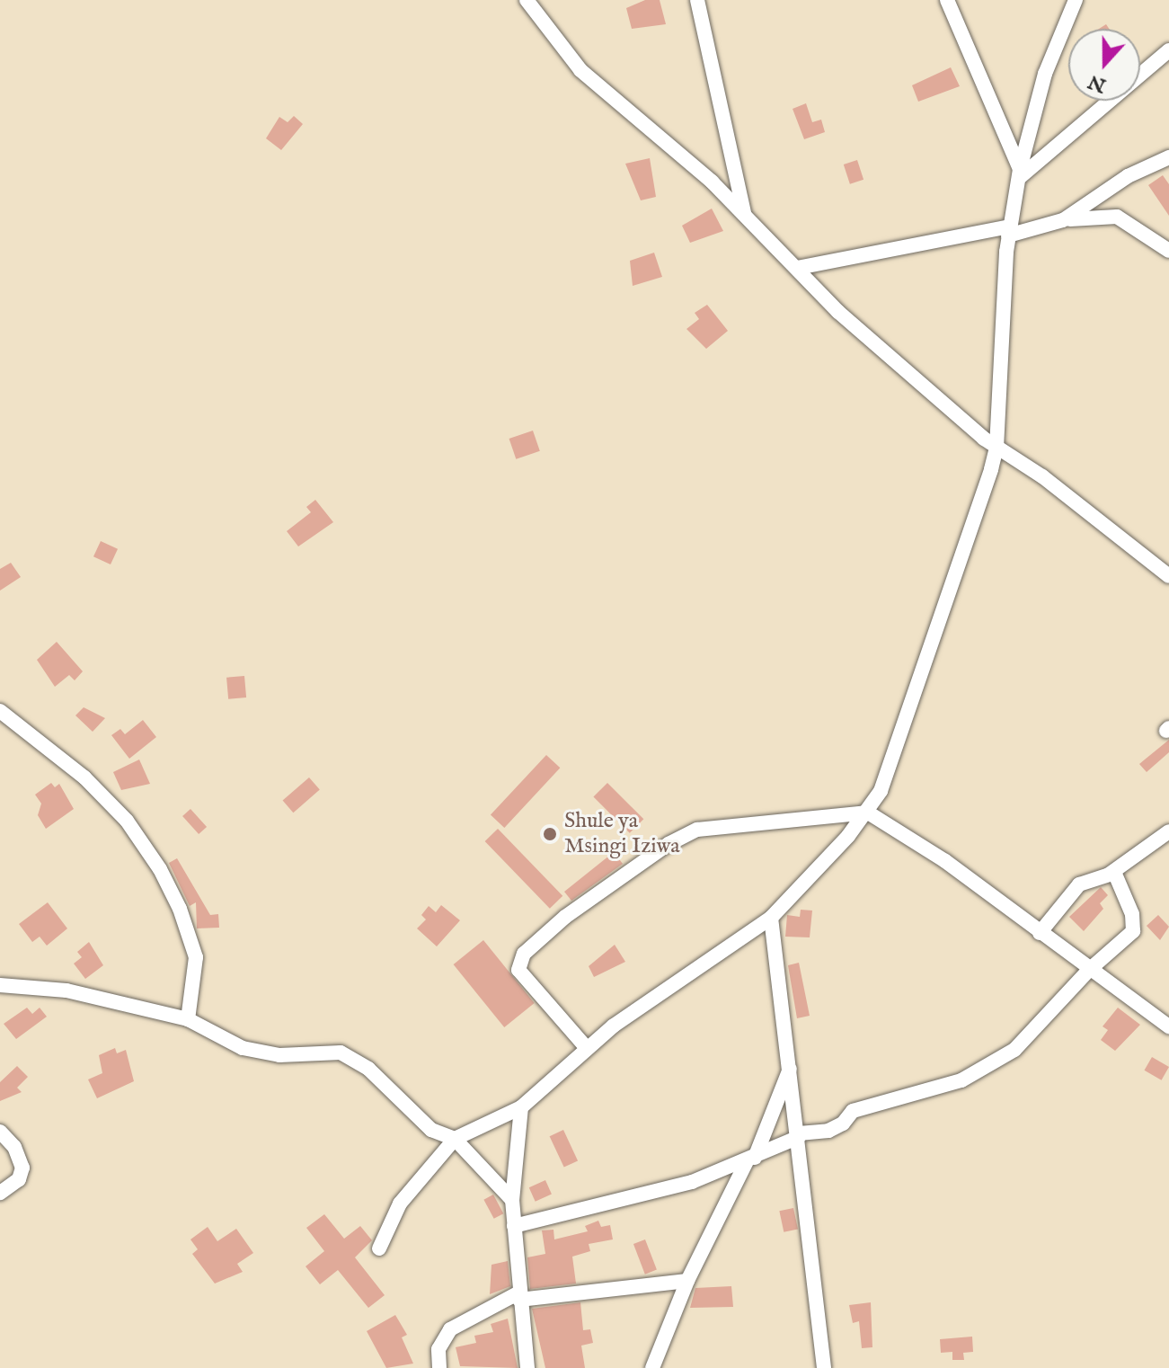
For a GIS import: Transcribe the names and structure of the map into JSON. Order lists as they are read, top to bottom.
{
  "places": ["Shule ya Msingi Iziwa"],
  "north": "bottom"
}
